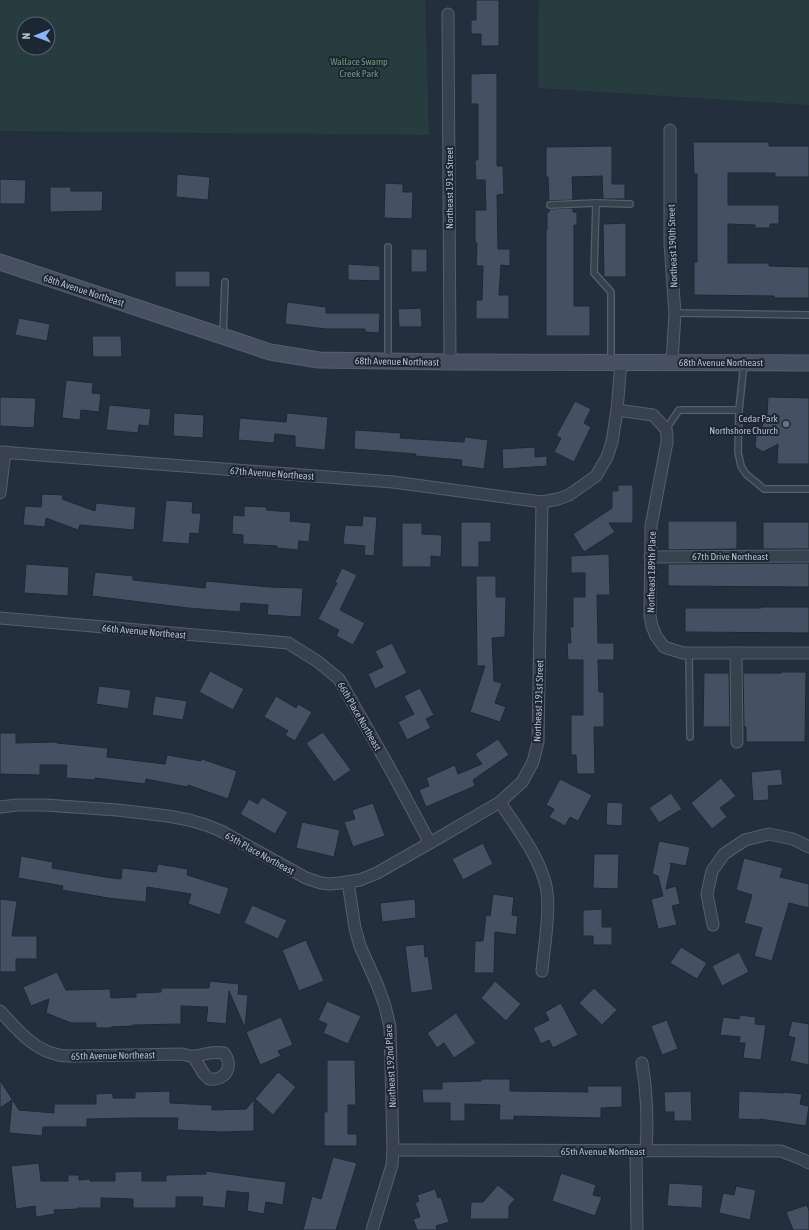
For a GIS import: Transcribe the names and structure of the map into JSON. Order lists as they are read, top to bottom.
{
  "streets": {
    "street": [
      "Northeast 191st Street",
      "Northeast 190th Street",
      "68th Avenue Northeast",
      "67th Avenue Northeast",
      "67th Drive Northeast",
      "Northeast 189th Place",
      "66th Avenue Northeast",
      "66th Place Northeast",
      "65th Place Northeast",
      "65th Avenue Northeast",
      "Northeast 192nd Place"
    ]
  },
  "crossings": [
    ["Northeast 191st Street", "68th Avenue Northeast"],
    ["Northeast 191st Street", "67th Avenue Northeast"],
    ["Northeast 191st Street", "65th Place Northeast"],
    ["Northeast 190th Street", "68th Avenue Northeast"],
    ["67th Drive Northeast", "Northeast 189th Place"],
    ["66th Avenue Northeast", "66th Place Northeast"],
    ["66th Place Northeast", "65th Place Northeast"],
    ["65th Place Northeast", "Northeast 192nd Place"],
    ["65th Avenue Northeast", "Northeast 192nd Place"]
  ],
  "parks": ["Wallace Swamp Creek Park"],
  "places": ["Cedar Park Northshore Church"],
  "north": "left"
}
